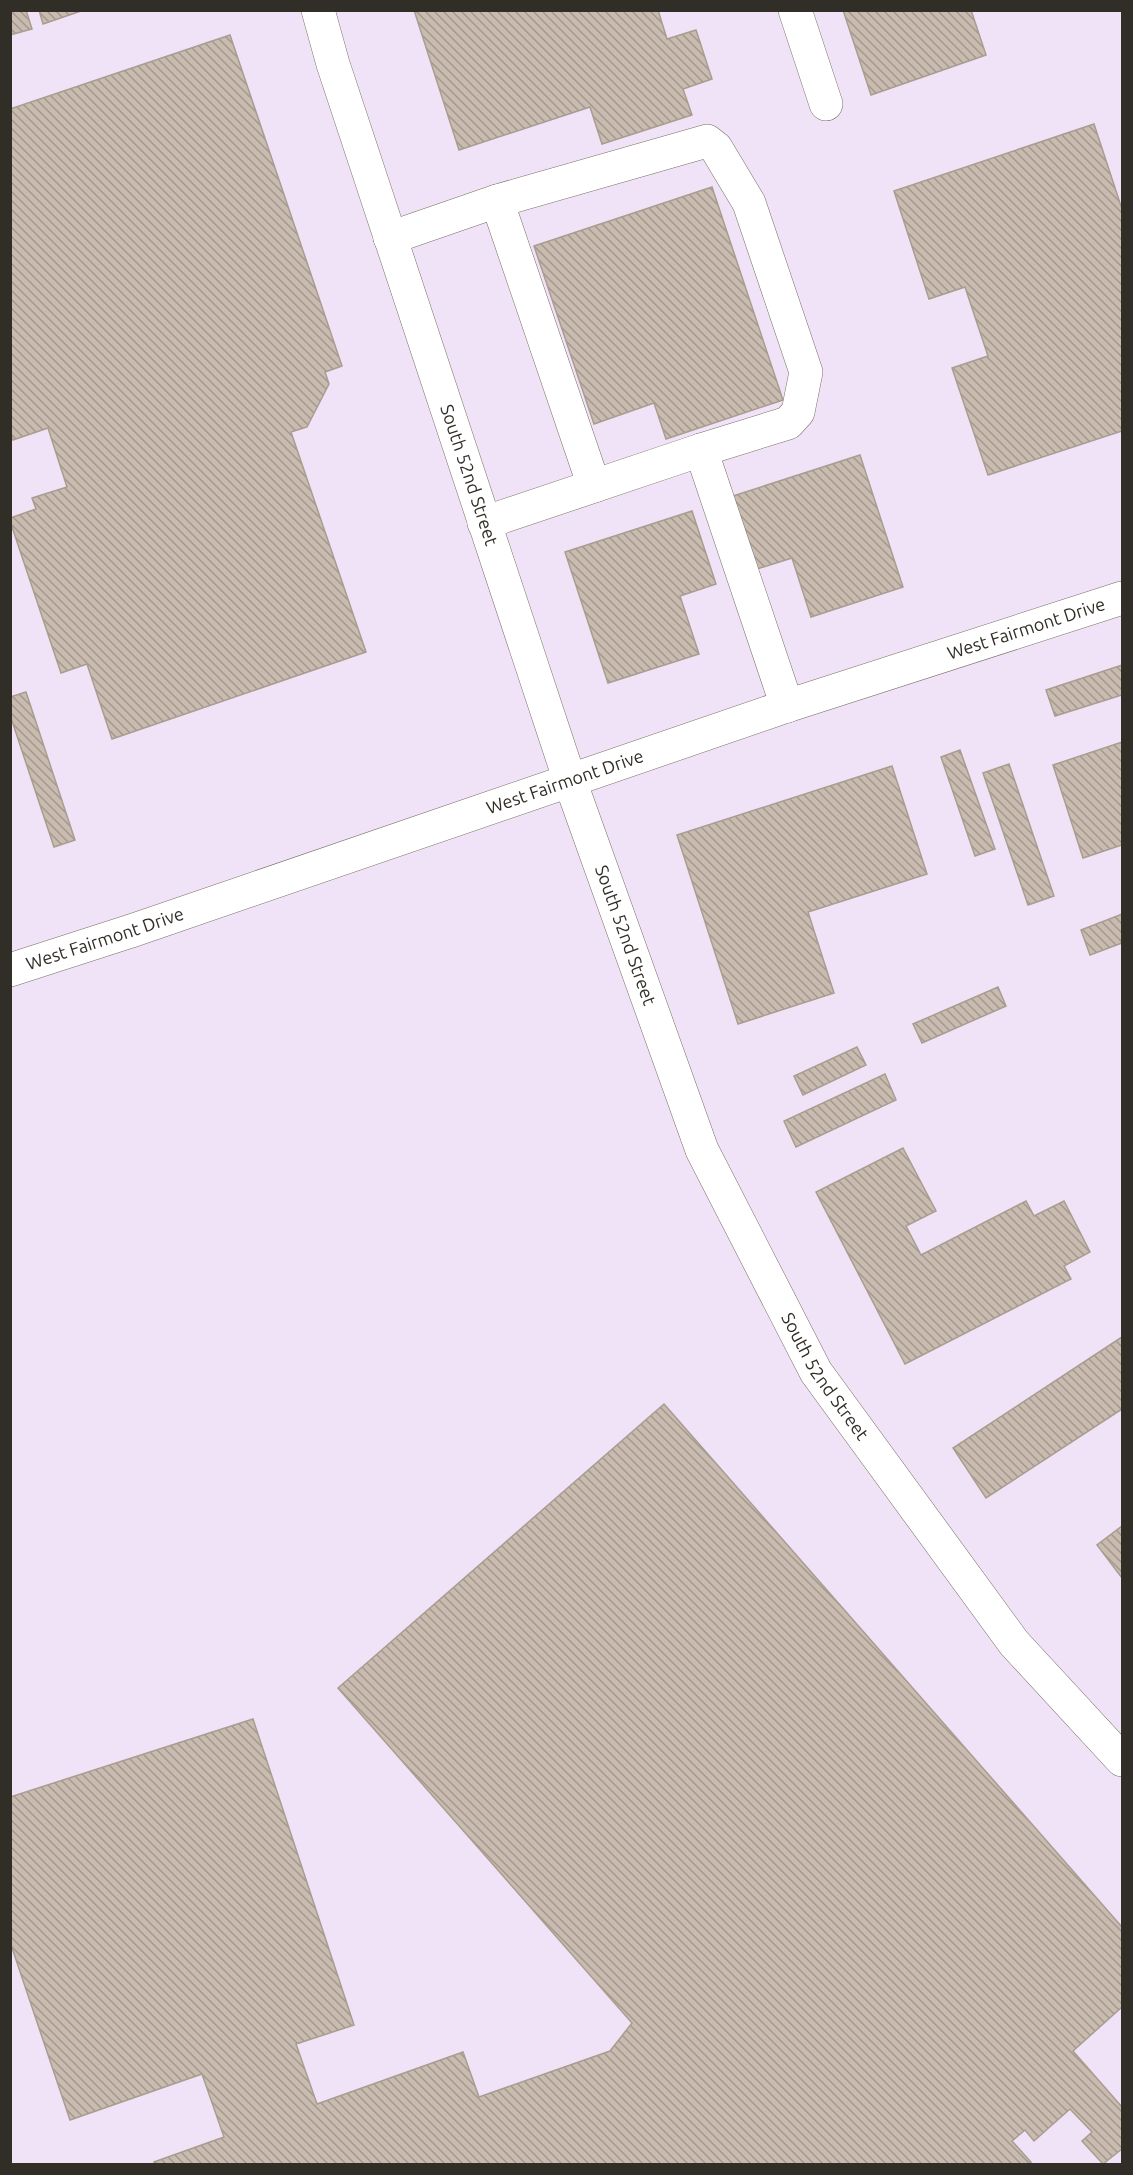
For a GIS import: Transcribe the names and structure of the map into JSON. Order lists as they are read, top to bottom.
{
  "streets": {
    "street": ["South 52nd Street", "West Fairmont Drive"]
  },
  "crossings": [
    ["South 52nd Street", "West Fairmont Drive"]
  ]
}
